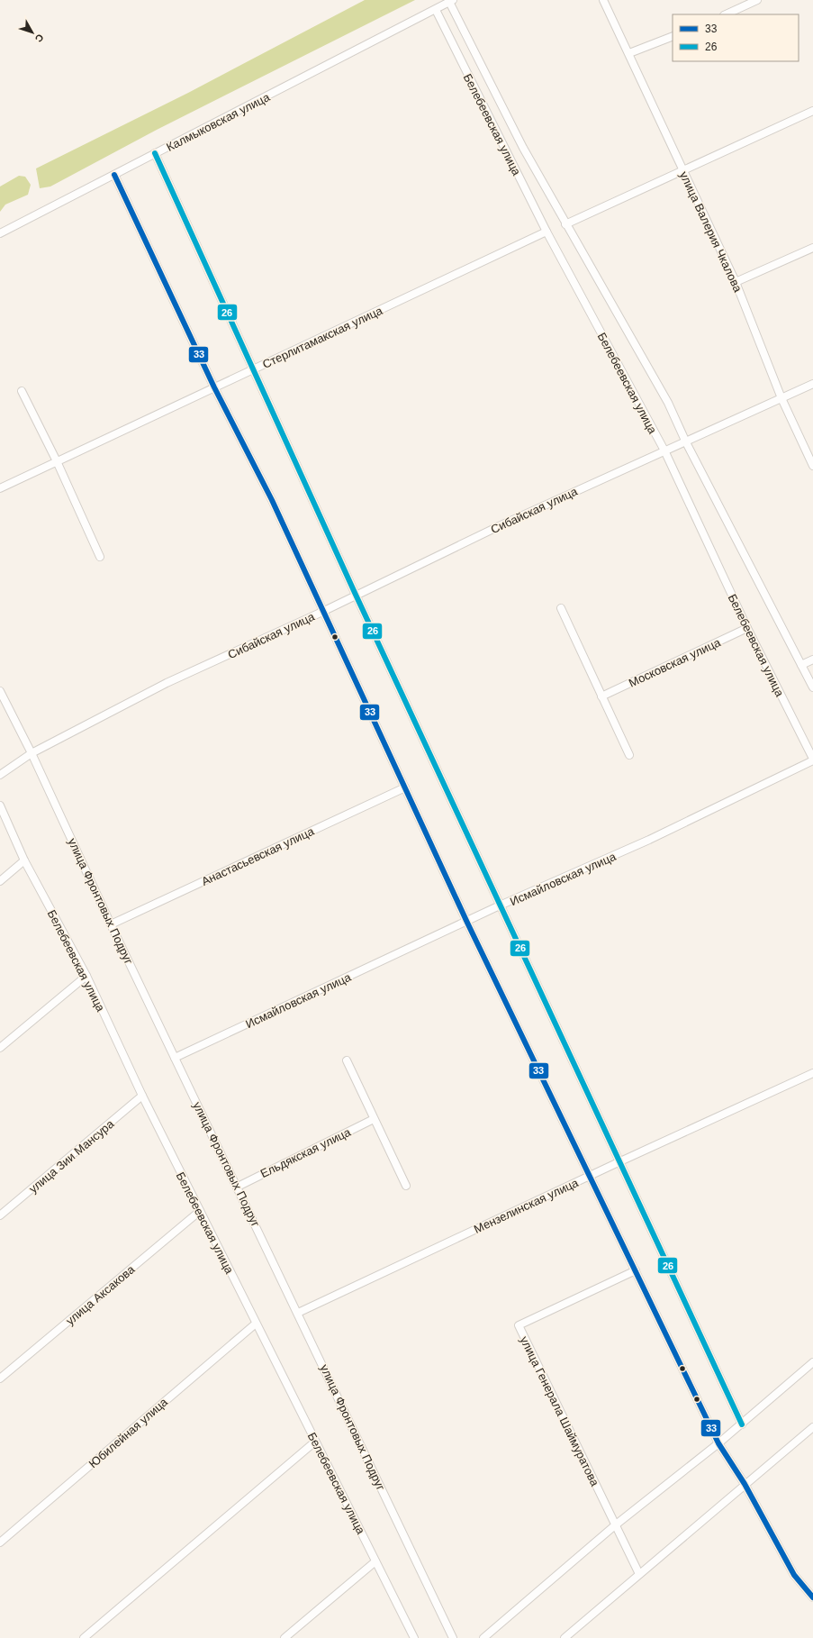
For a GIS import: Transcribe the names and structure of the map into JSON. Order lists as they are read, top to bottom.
{
  "streets": {
    "street": [
      "Калмыковская улица",
      "Белебеевская улица",
      "улица Валерия Чкалова",
      "Стерлитамакская улица",
      "Сибайская улица",
      "Московская улица",
      "Анастасьевская улица",
      "Исмайловская улица",
      "улица Фронтовых Подруг",
      "Ельдякская улица",
      "улица Зии Мансура",
      "Мензелинская улица",
      "улица Аксакова",
      "улица Генерала Шаймуратова",
      "Юбилейная улица"
    ]
  },
  "crossings": [
    ["Калмыковская улица", "Белебеевская улица"],
    ["Белебеевская улица", "Стерлитамакская улица"],
    ["Белебеевская улица", "Сибайская улица"],
    ["Белебеевская улица", "Московская улица"],
    ["Белебеевская улица", "Исмайловская улица"],
    ["Белебеевская улица", "улица Зии Мансура"],
    ["Белебеевская улица", "улица Аксакова"],
    ["Белебеевская улица", "Юбилейная улица"],
    ["улица Валерия Чкалова", "Сибайская улица"],
    ["Сибайская улица", "улица Фронтовых Подруг"],
    ["Анастасьевская улица", "улица Фронтовых Подруг"],
    ["Исмайловская улица", "улица Фронтовых Подруг"],
    ["улица Фронтовых Подруг", "Ельдякская улица"],
    ["улица Фронтовых Подруг", "Мензелинская улица"]
  ],
  "lines": ["transit line 26", "transit line 33"],
  "legend": ["33", "26"],
  "north": "bottom right"
}
